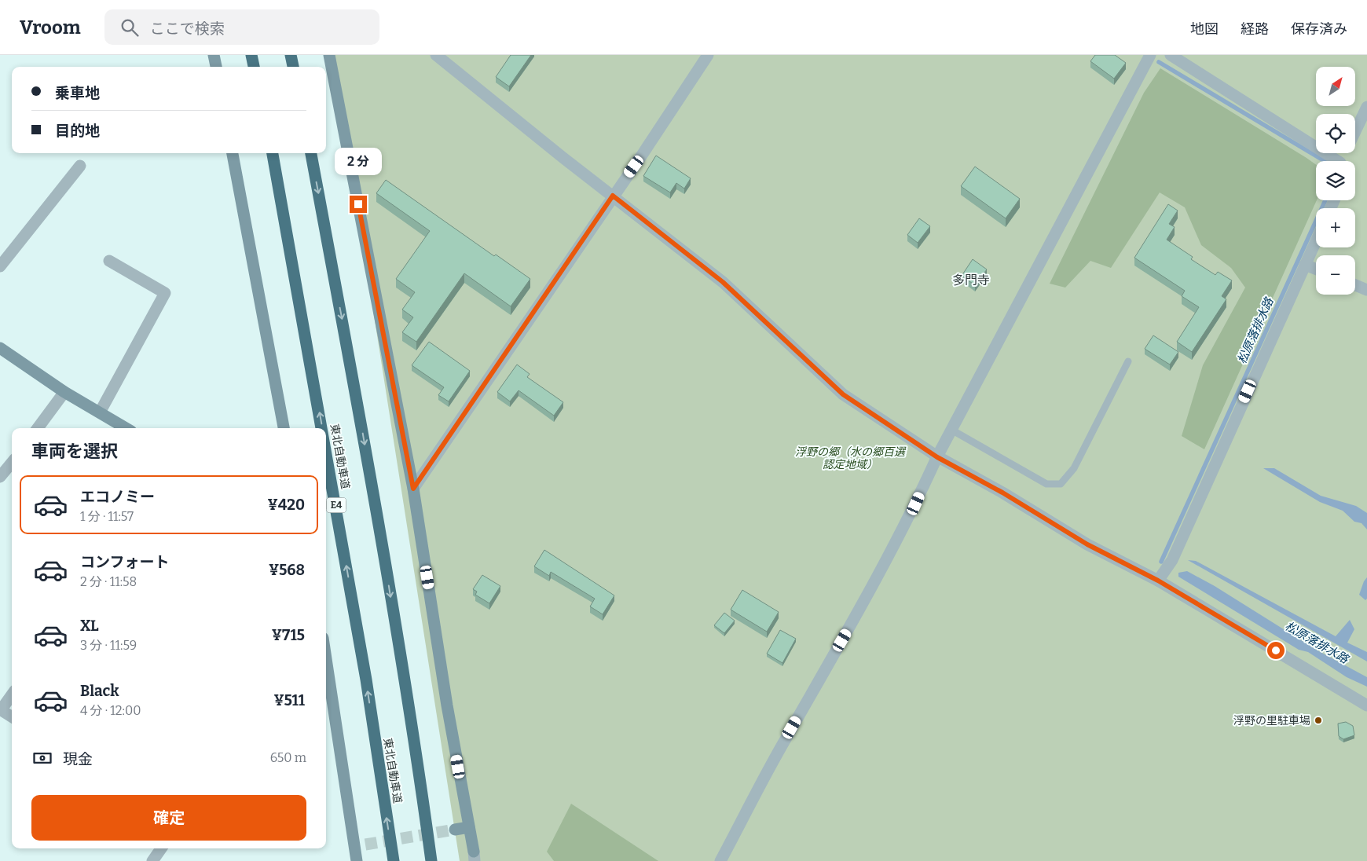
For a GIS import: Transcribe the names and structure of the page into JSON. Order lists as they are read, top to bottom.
{
  "streets": {
    "highway": ["東北自動車道", "E4"]
  },
  "districts": ["多門寺"],
  "water": ["松原落排水路"],
  "parks": ["浮野の郷（水の郷百選 認定地域）"],
  "places": ["浮野の里駐車場"],
  "north": "top right",
  "page": {
    "header": "Vroom",
    "search": "ここで検索",
    "nav": ["地図", "経路", "保存済み"],
    "map_buttons": ["+", "−"],
    "banner": ["乗車地", "目的地"],
    "bubble": "2 分",
    "heading": "車両を選択",
    "list": [
      {
        "name": "エコノミー",
        "note": "1 分 · 11:57",
        "value": "¥420"
      },
      {
        "name": "コンフォート",
        "note": "2 分 · 11:58",
        "value": "¥568"
      },
      {
        "name": "XL",
        "note": "3 分 · 11:59",
        "value": "¥715"
      },
      {
        "name": "Black",
        "note": "4 分 · 12:00",
        "value": "¥511"
      }
    ],
    "pay": ["現金", "650 m"],
    "buttons": "確定"
  }
}
